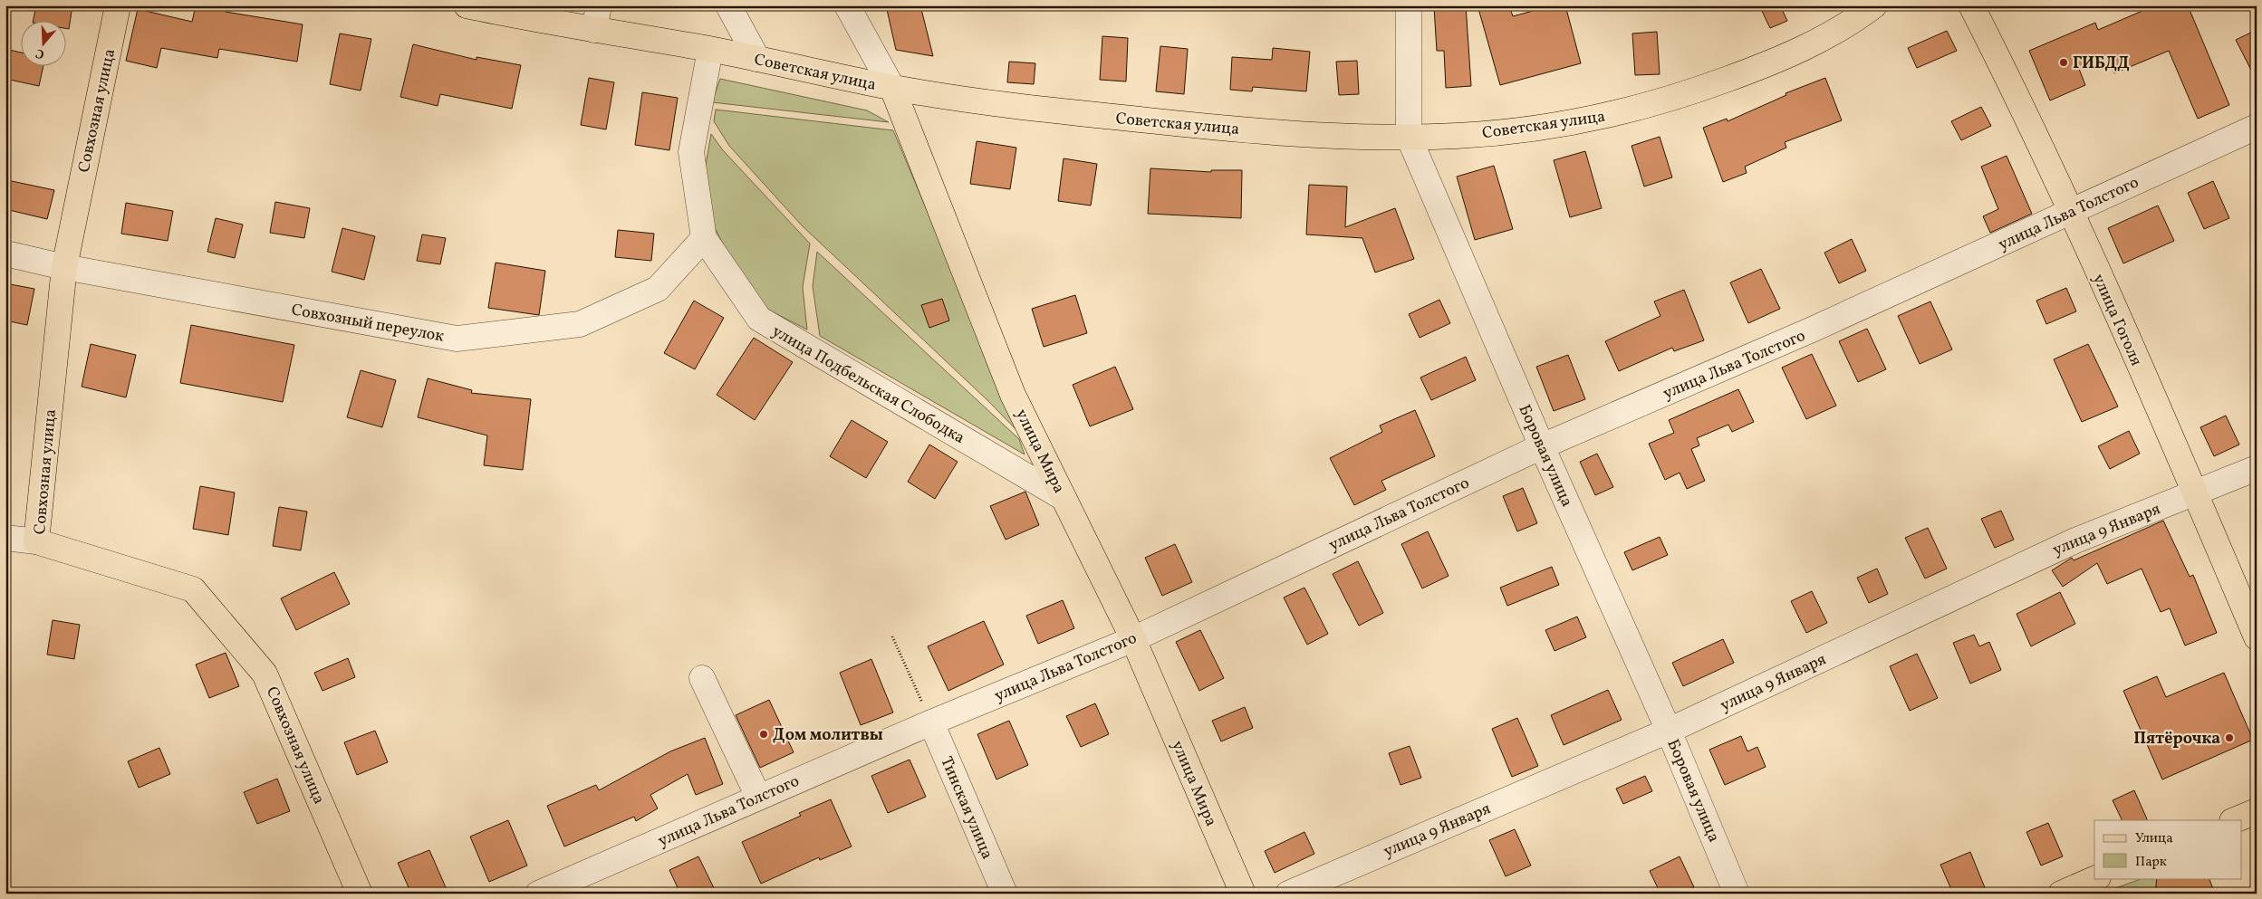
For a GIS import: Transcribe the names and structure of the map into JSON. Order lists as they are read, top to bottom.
{
  "streets": {
    "main road": [
      "Советская улица",
      "Совхозная улица",
      "улица Гоголя",
      "улица Мира"
    ],
    "street": [
      "улица Льва Толстого",
      "Совхозный переулок",
      "улица Подбельская Слободка",
      "Боровая улица",
      "улица 9 Января",
      "Тинская улица"
    ]
  },
  "crossings": [
    ["Советская улица", "улица Мира"],
    ["Советская улица", "Боровая улица"],
    ["Совхозная улица", "Совхозный переулок"],
    ["улица Льва Толстого", "улица Гоголя"],
    ["улица Льва Толстого", "улица Мира"],
    ["улица Льва Толстого", "Боровая улица"],
    ["улица Льва Толстого", "Тинская улица"],
    ["улица Гоголя", "улица 9 Января"],
    ["Совхозный переулок", "улица Подбельская Слободка"],
    ["улица Подбельская Слободка", "улица Мира"],
    ["Боровая улица", "улица 9 Января"]
  ],
  "places": ["ГИБДД", "Дом молитвы", "Пятёрочка"],
  "legend": ["Улица", "Парк"],
  "north": "bottom"
}
